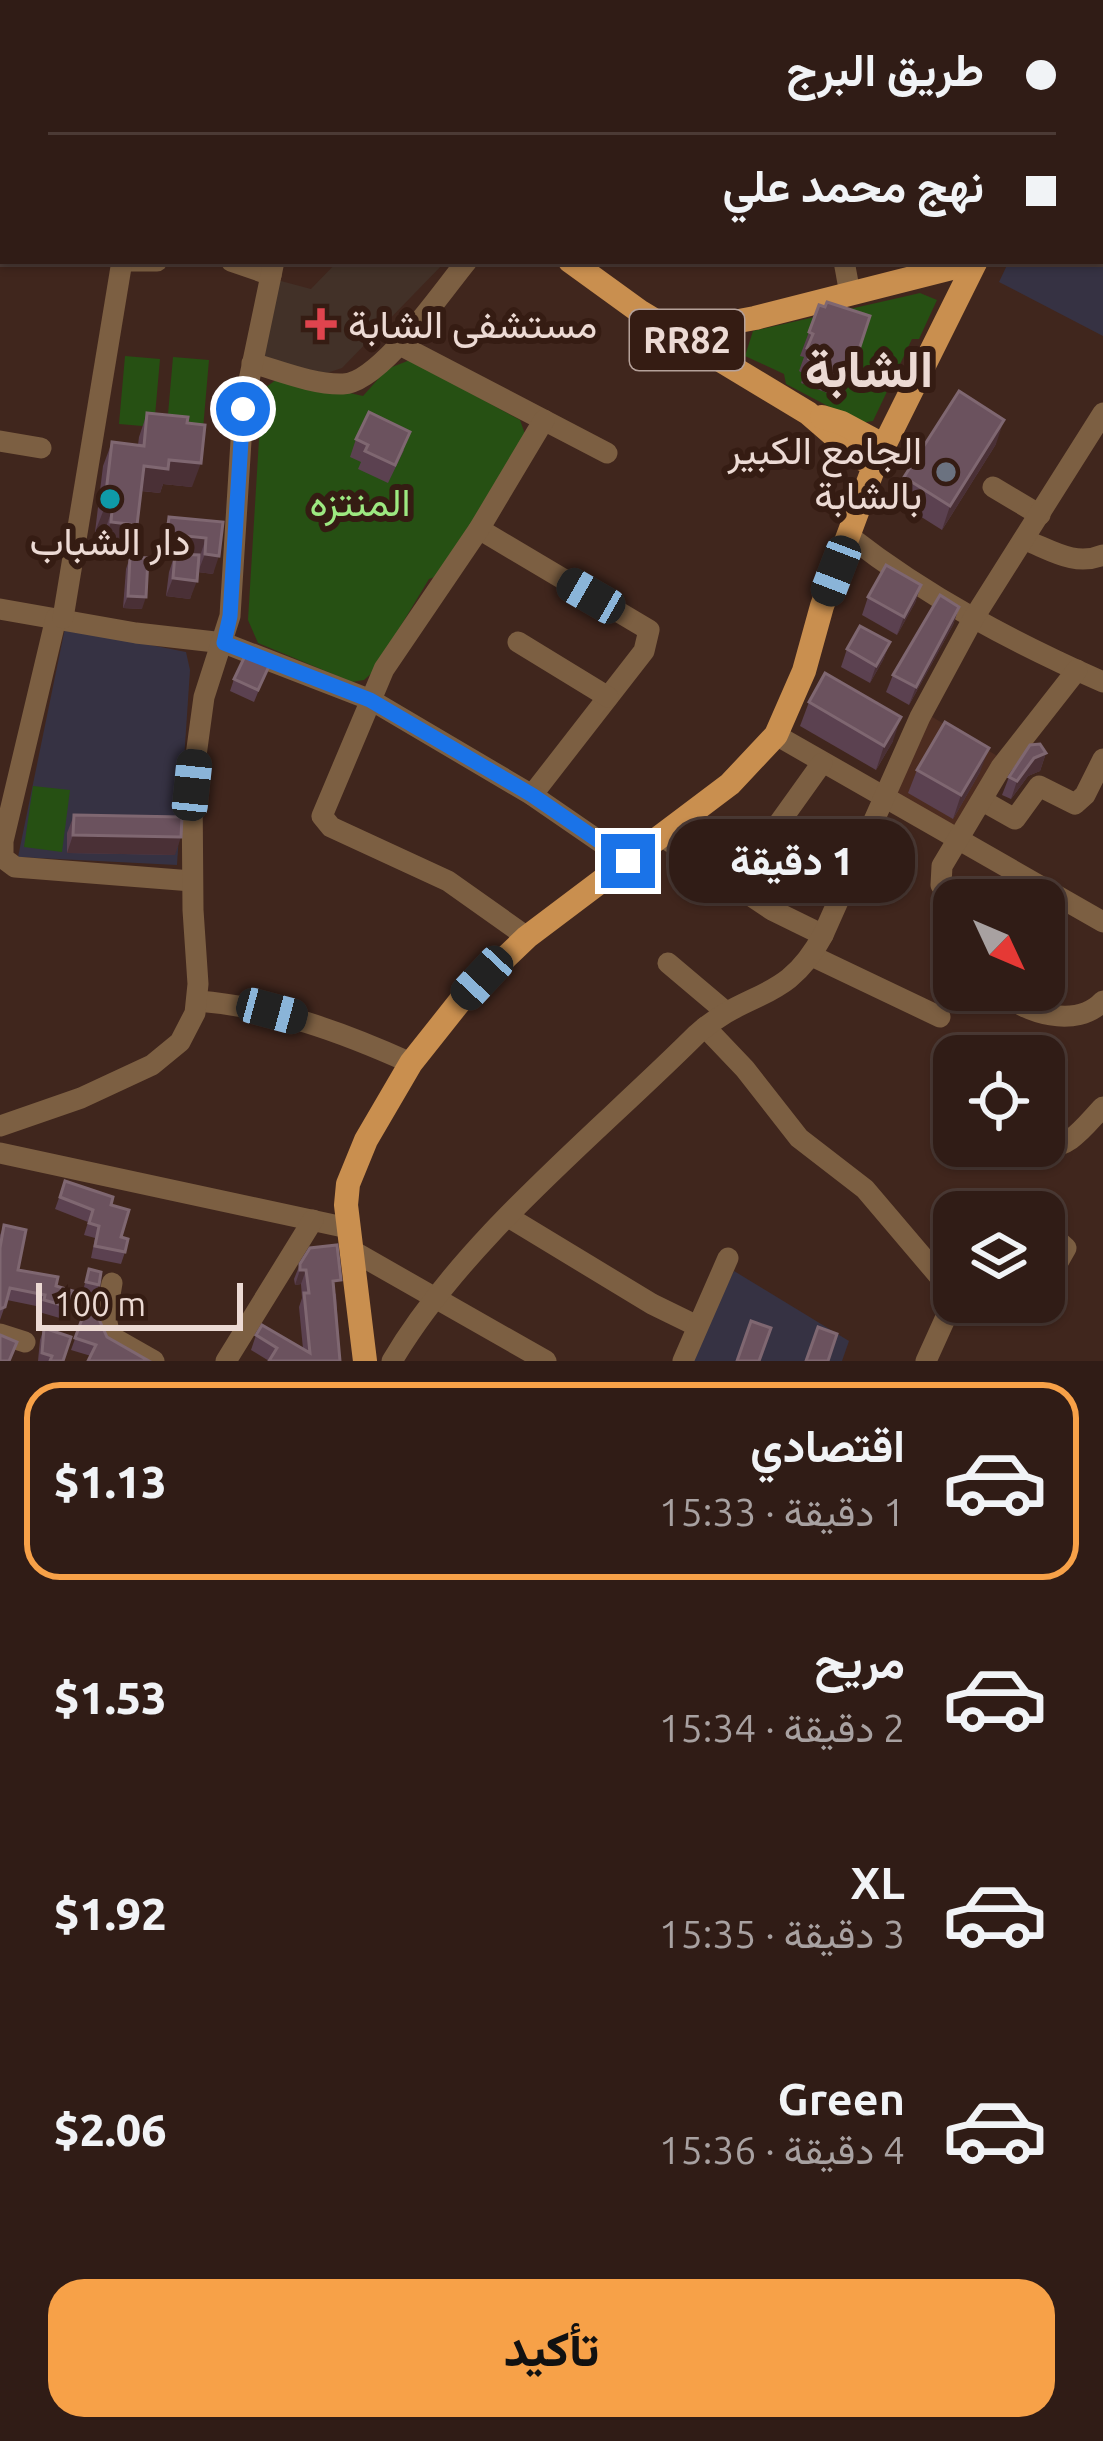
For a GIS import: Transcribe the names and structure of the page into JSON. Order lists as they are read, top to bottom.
{
  "streets": {
    "main road": ["RR82"]
  },
  "districts": ["الشابة"],
  "parks": ["المنتزه"],
  "places": {
    "health": ["مستشفى الشابة"],
    "other": ["الجامع الكبير بالشابة", "دار الشباب"]
  },
  "scale_bar": "100 m",
  "north": "bottom right",
  "page": {
    "banner": ["طريق البرج", "نهج محمد علي"],
    "bubble": "1 دقيقة",
    "scale": "100 m",
    "list": [
      {
        "name": "اقتصادي",
        "note": "1 دقيقة · 15:33",
        "value": "$1.13"
      },
      {
        "name": "مريح",
        "note": "2 دقيقة · 15:34",
        "value": "$1.53"
      },
      {
        "name": "XL",
        "note": "3 دقيقة · 15:35",
        "value": "$1.92"
      },
      {
        "name": "Green",
        "note": "4 دقيقة · 15:36",
        "value": "$2.06"
      }
    ],
    "buttons": "تأكيد"
  }
}
